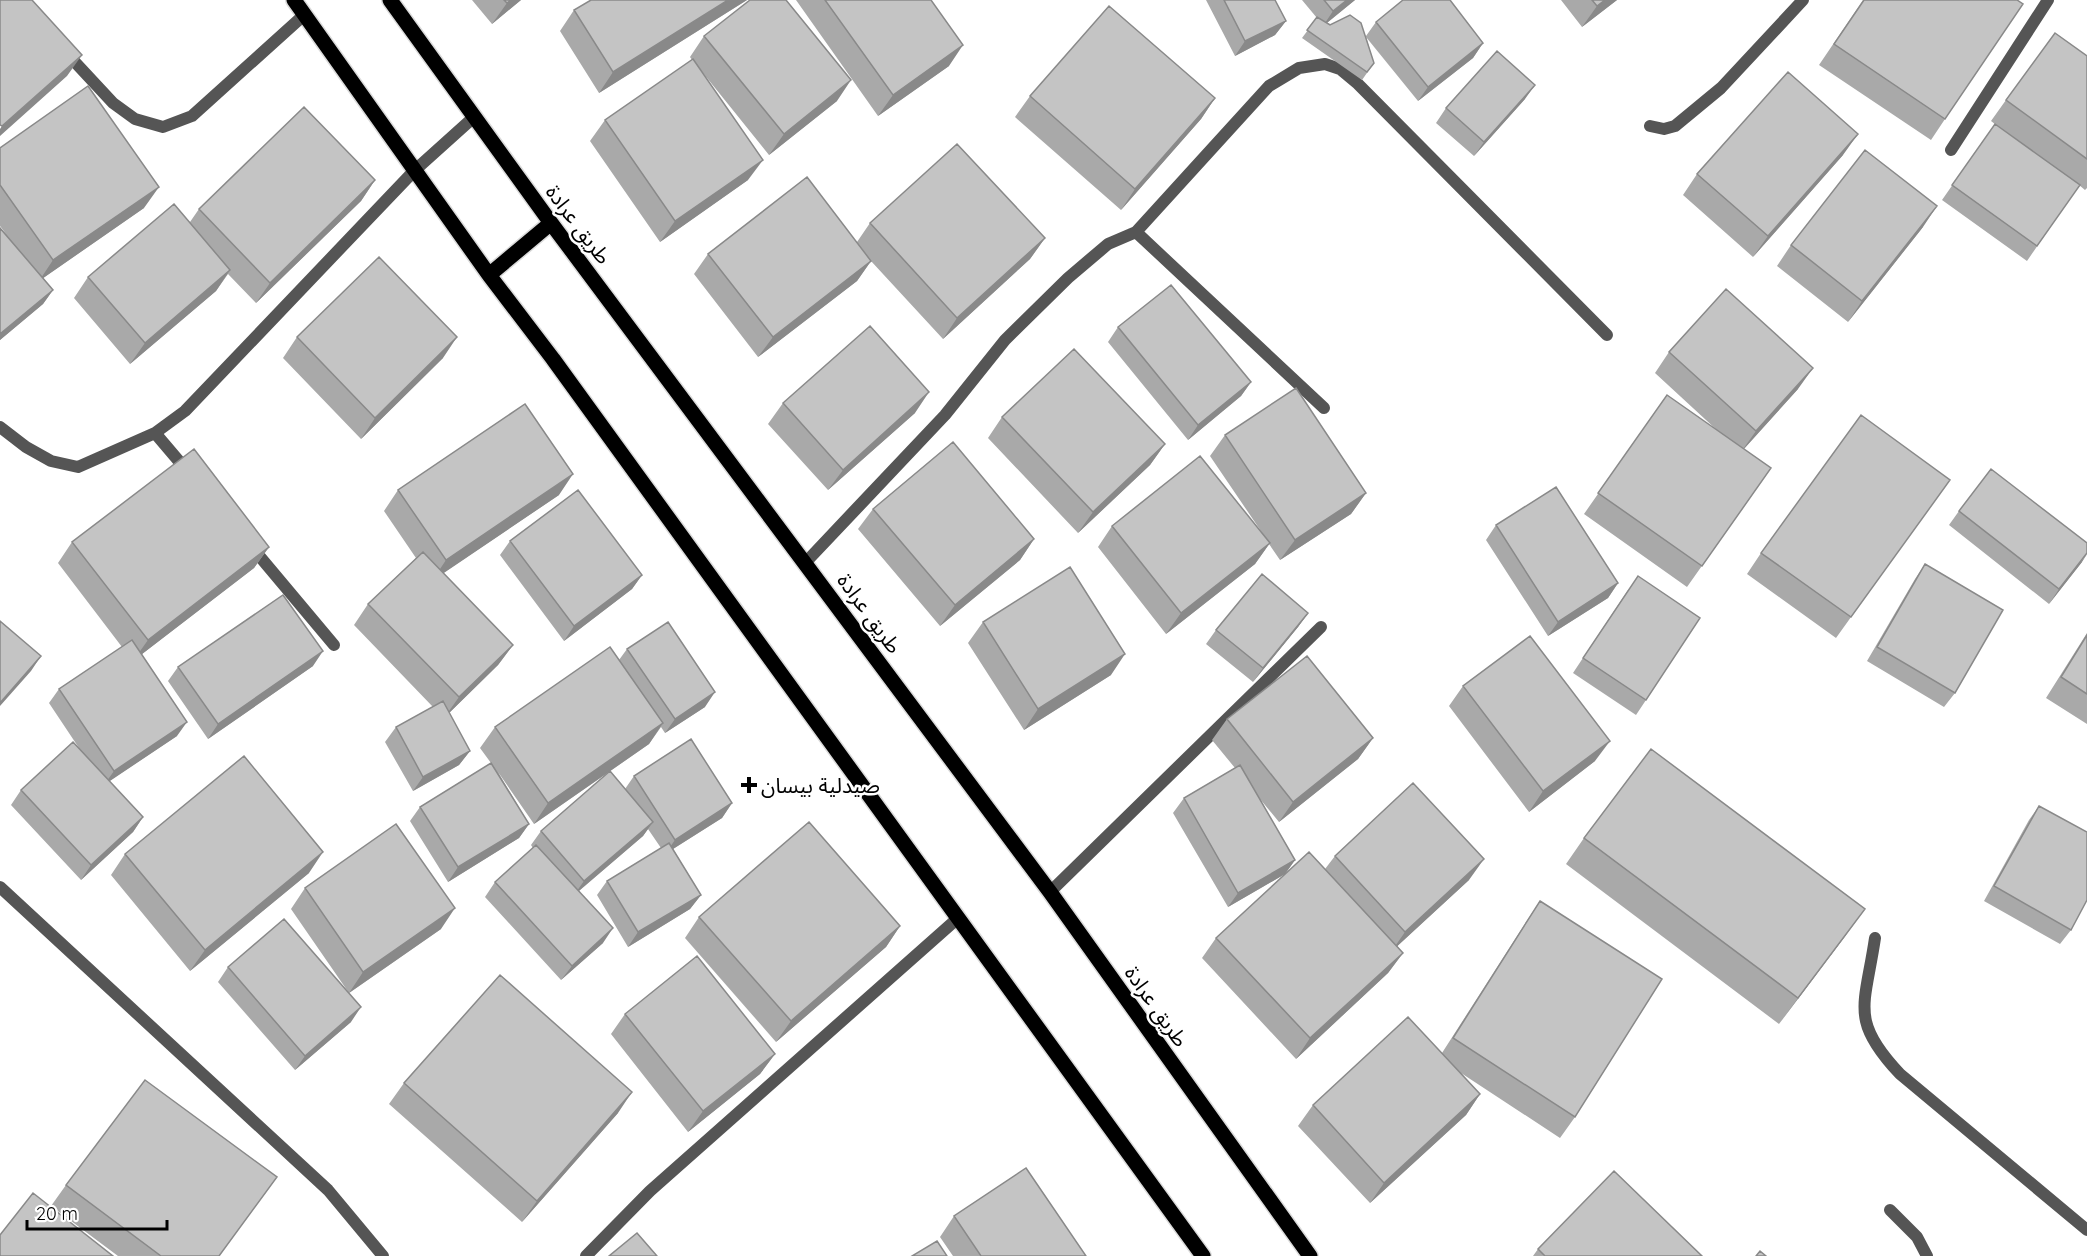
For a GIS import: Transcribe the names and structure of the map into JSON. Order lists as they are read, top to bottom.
{
  "streets": {
    "main road": ["طريق عرادة"]
  },
  "places": {
    "health": ["صيدلية بيسان"]
  },
  "scale_bar": "20 m"
}
